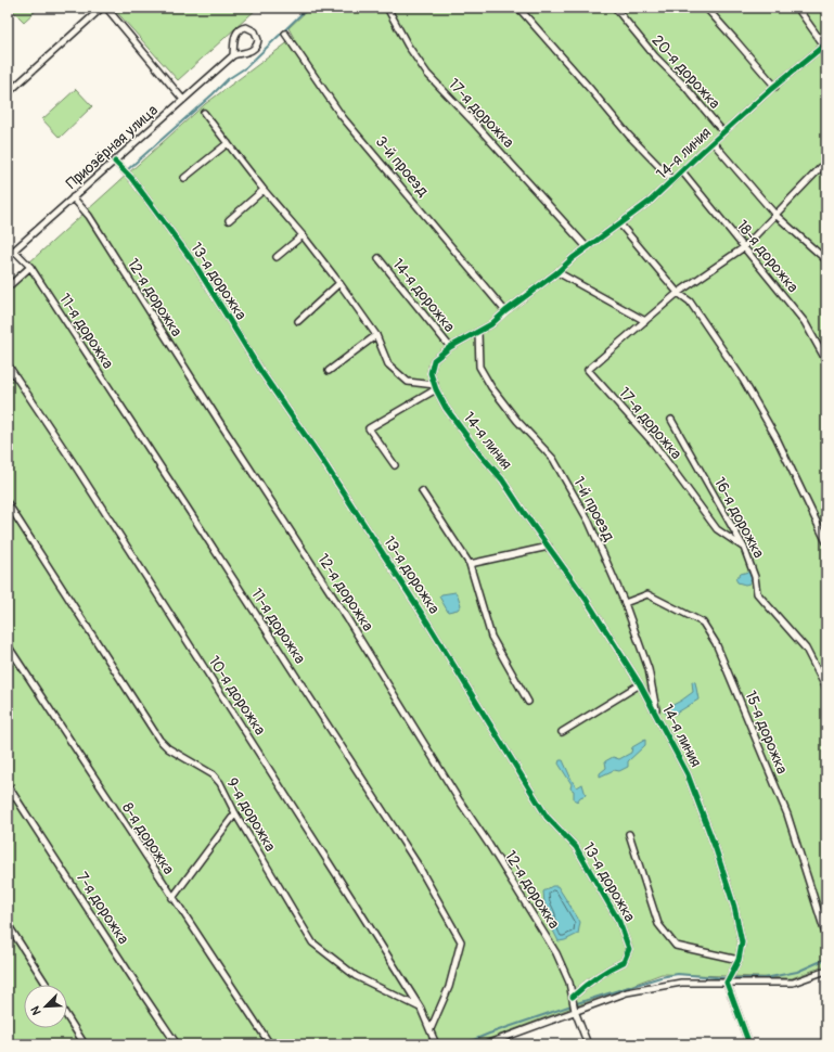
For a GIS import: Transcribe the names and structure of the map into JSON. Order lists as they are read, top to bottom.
{
  "streets": {
    "street": [
      "20-я дорожка",
      "17-я дорожка",
      "Приозёрная улица",
      "14-я линия",
      "3-й проезд",
      "18-я дорожка",
      "13-я дорожка",
      "14-я дорожка",
      "12-я дорожка",
      "11-я дорожка",
      "1-й проезд",
      "16-я дорожка",
      "10-я дорожка",
      "15-я дорожка",
      "9-я дорожка",
      "8-я дорожка",
      "7-я дорожка"
    ]
  },
  "crossings": [
    ["20-я дорожка", "14-я линия"],
    ["17-я дорожка", "14-я линия"],
    ["17-я дорожка", "18-я дорожка"],
    ["17-я дорожка", "16-я дорожка"],
    ["Приозёрная улица", "13-я дорожка"],
    ["Приозёрная улица", "12-я дорожка"],
    ["Приозёрная улица", "11-я дорожка"],
    ["14-я линия", "3-й проезд"],
    ["14-я линия", "18-я дорожка"],
    ["14-я линия", "14-я дорожка"],
    ["14-я линия", "1-й проезд"],
    ["13-я дорожка", "12-я дорожка"],
    ["11-я дорожка", "10-я дорожка"],
    ["1-й проезд", "15-я дорожка"],
    ["10-я дорожка", "9-я дорожка"]
  ],
  "north": "bottom left"
}
